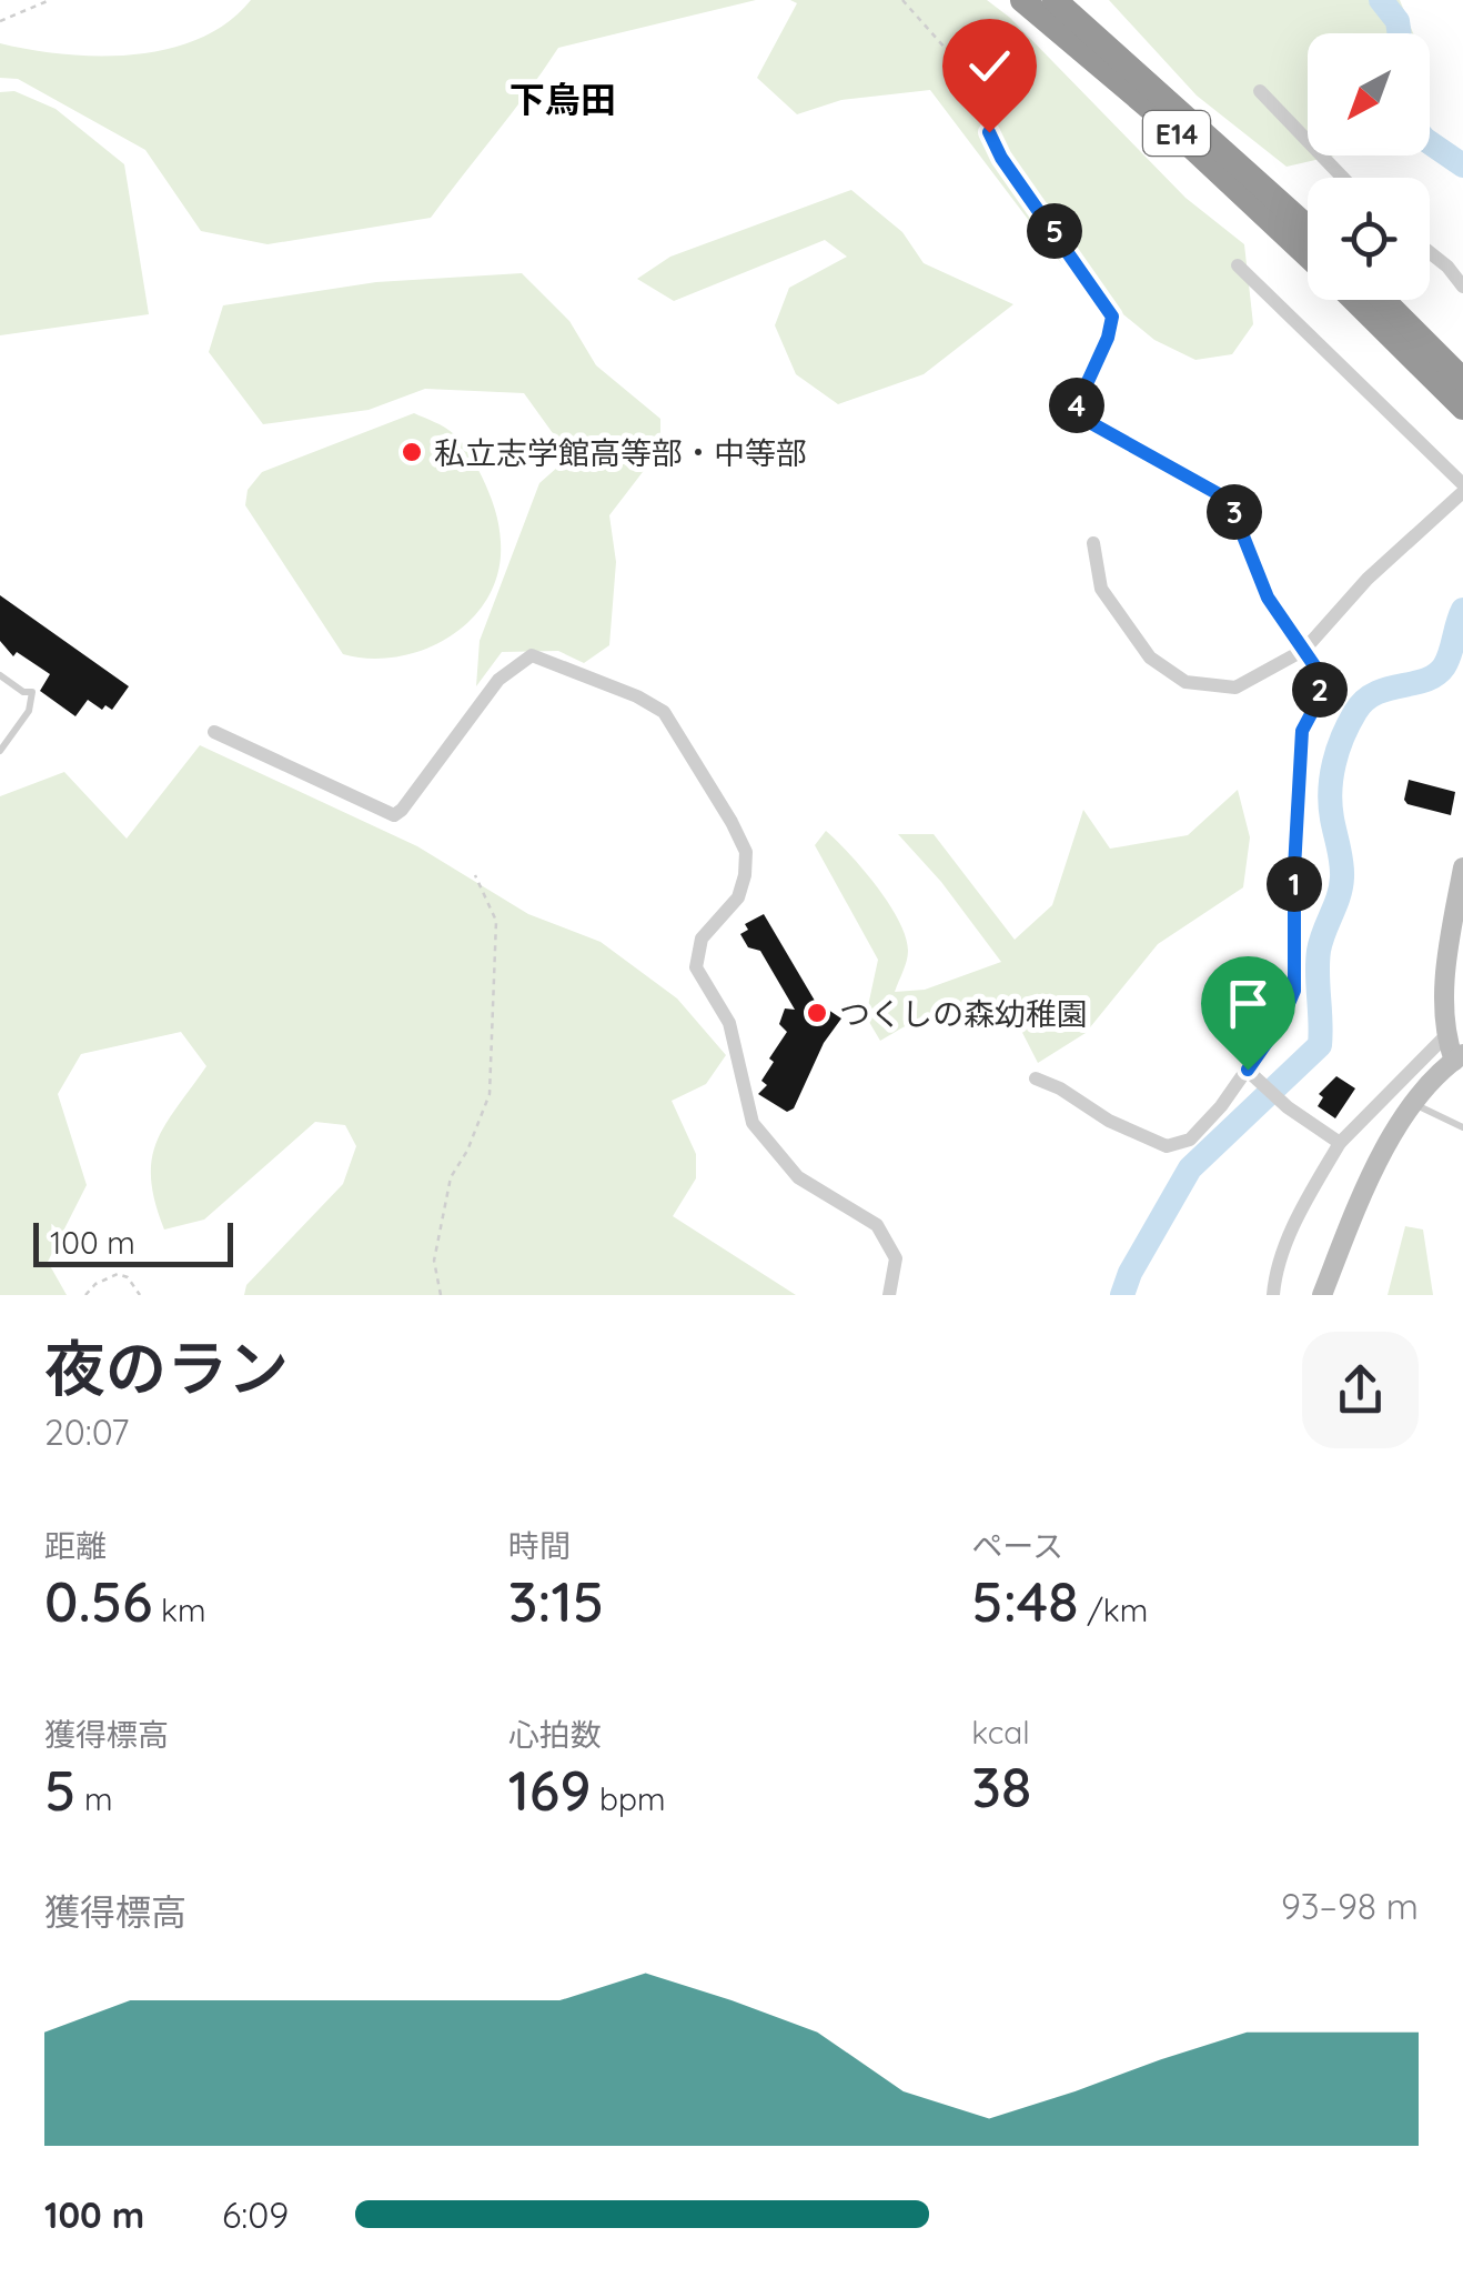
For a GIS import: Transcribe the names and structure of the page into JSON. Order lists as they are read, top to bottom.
{
  "streets": {
    "highway": ["E14"]
  },
  "districts": ["下烏田"],
  "places": ["私立志学館高等部・中等部", "つくしの森幼稚園"],
  "scale_bar": "100 m",
  "north": "bottom left",
  "page": {
    "pins": [
      "5",
      "4",
      "3",
      "2",
      "1"
    ],
    "scale": "100 m",
    "heading": ["夜のラン", "20:07"],
    "stats": [
      ["距離", "0.56 km"],
      ["時間", "3:15"],
      ["ペース", "5:48 /km"],
      ["獲得標高", "5 m"],
      ["心拍数", "169 bpm"],
      ["kcal", "38"]
    ],
    "chart": ["獲得標高", "93–98 m"],
    "list": [
      {
        "name": "100 m",
        "note": "6:09"
      }
    ]
  }
}
